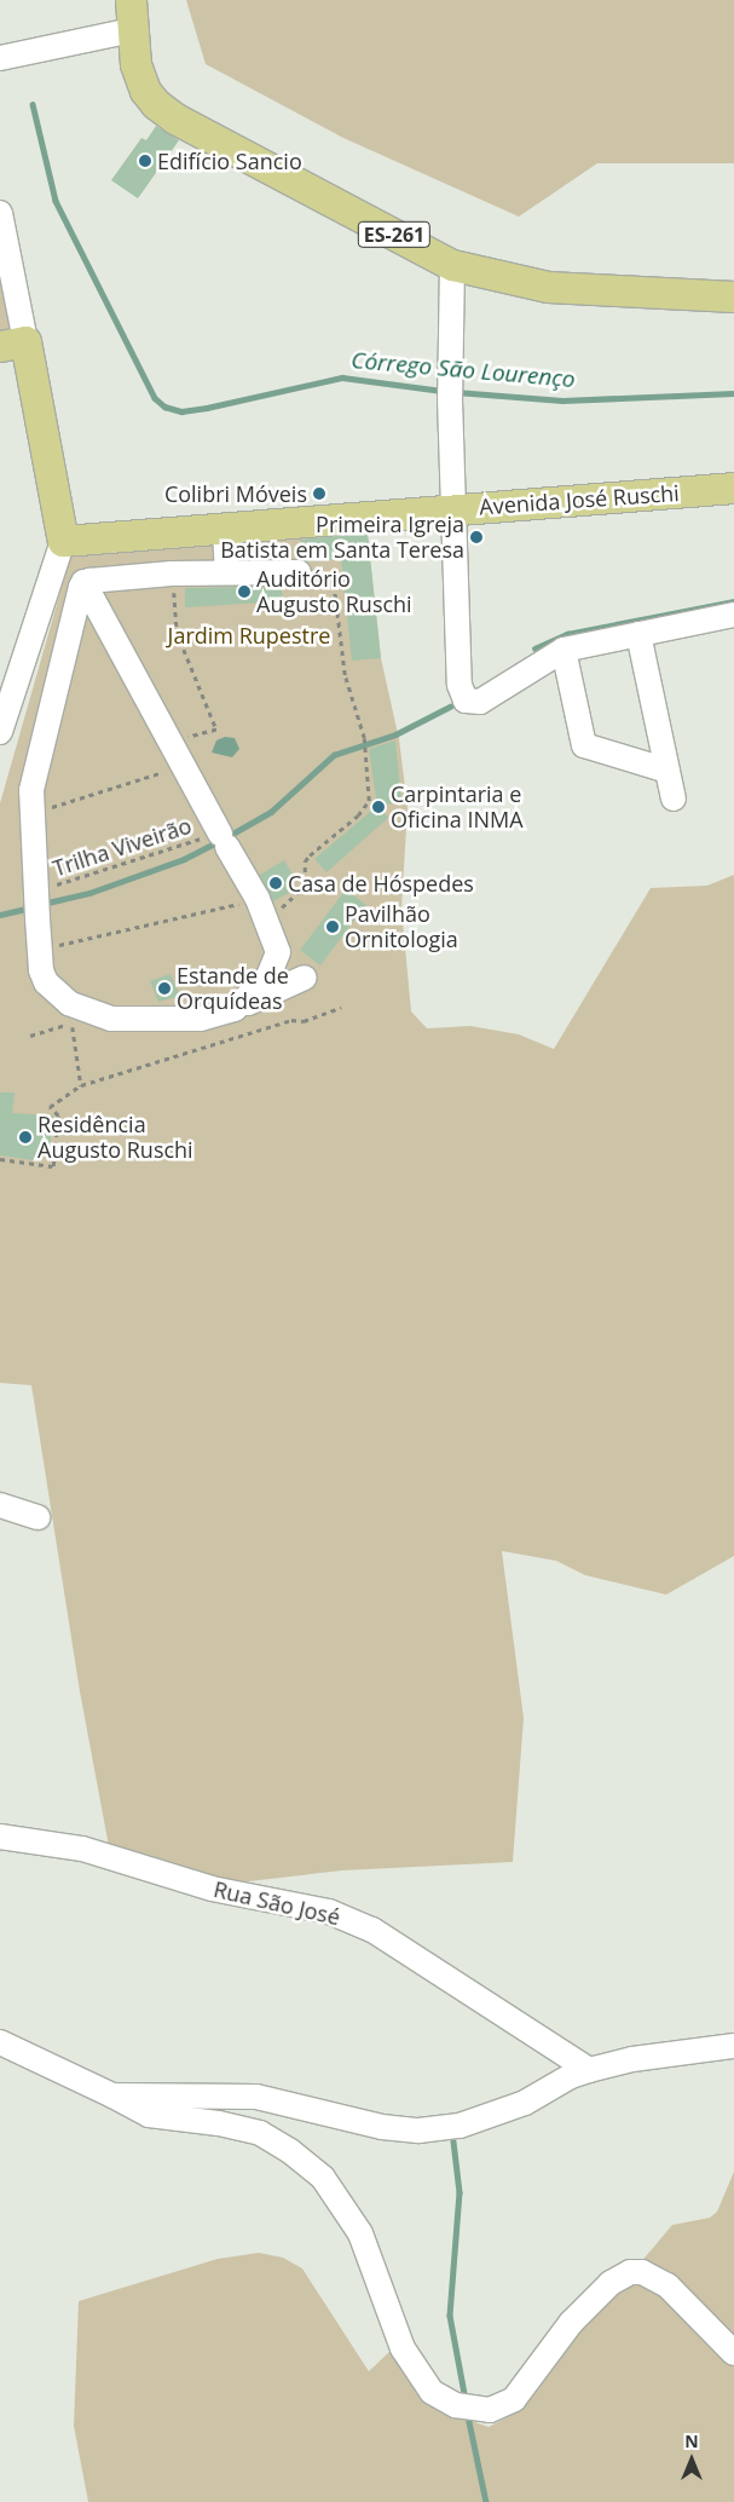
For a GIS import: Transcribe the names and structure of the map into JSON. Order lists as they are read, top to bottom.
{
  "streets": {
    "main road": ["ES-261", "Avenida José Ruschi"],
    "street": ["Rua São José"],
    "path": ["Trilha Viveirão"]
  },
  "water": ["Córrego São Lourenço"],
  "parks": ["Jardim Rupestre"],
  "places": [
    "Edifício Sancio",
    "Colibri Móveis",
    "Primeira Igreja Batista em Santa Teresa",
    "Auditório Augusto Ruschi",
    "Carpintaria e Oficina INMA",
    "Casa de Hóspedes",
    "Pavilhão Ornitologia",
    "Estande de Orquídeas",
    "Residência Augusto Ruschi"
  ],
  "north": "top"
}
